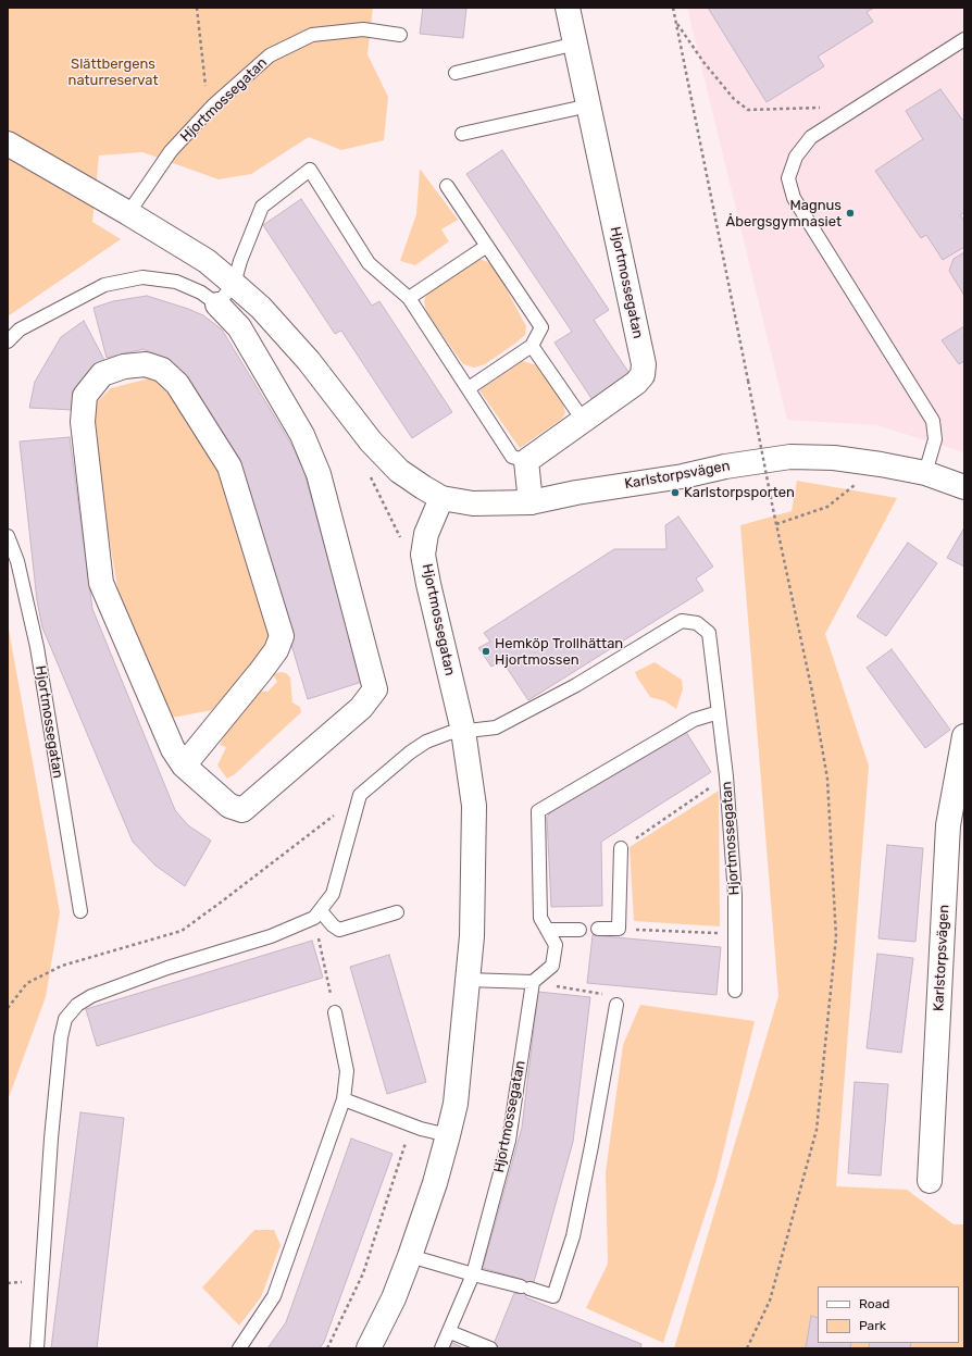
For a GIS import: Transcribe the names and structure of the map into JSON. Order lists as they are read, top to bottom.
{
  "streets": {
    "street": ["Hjortmossegatan", "Karlstorpsvägen"]
  },
  "crossings": [
    ["Hjortmossegatan", "Karlstorpsvägen"]
  ],
  "parks": ["Slättbergens naturreservat"],
  "places": ["Magnus Åbergsgymnasiet", "Karlstorpsporten", "Hemköp Trollhättan Hjortmossen"],
  "legend": ["Road", "Park"]
}
